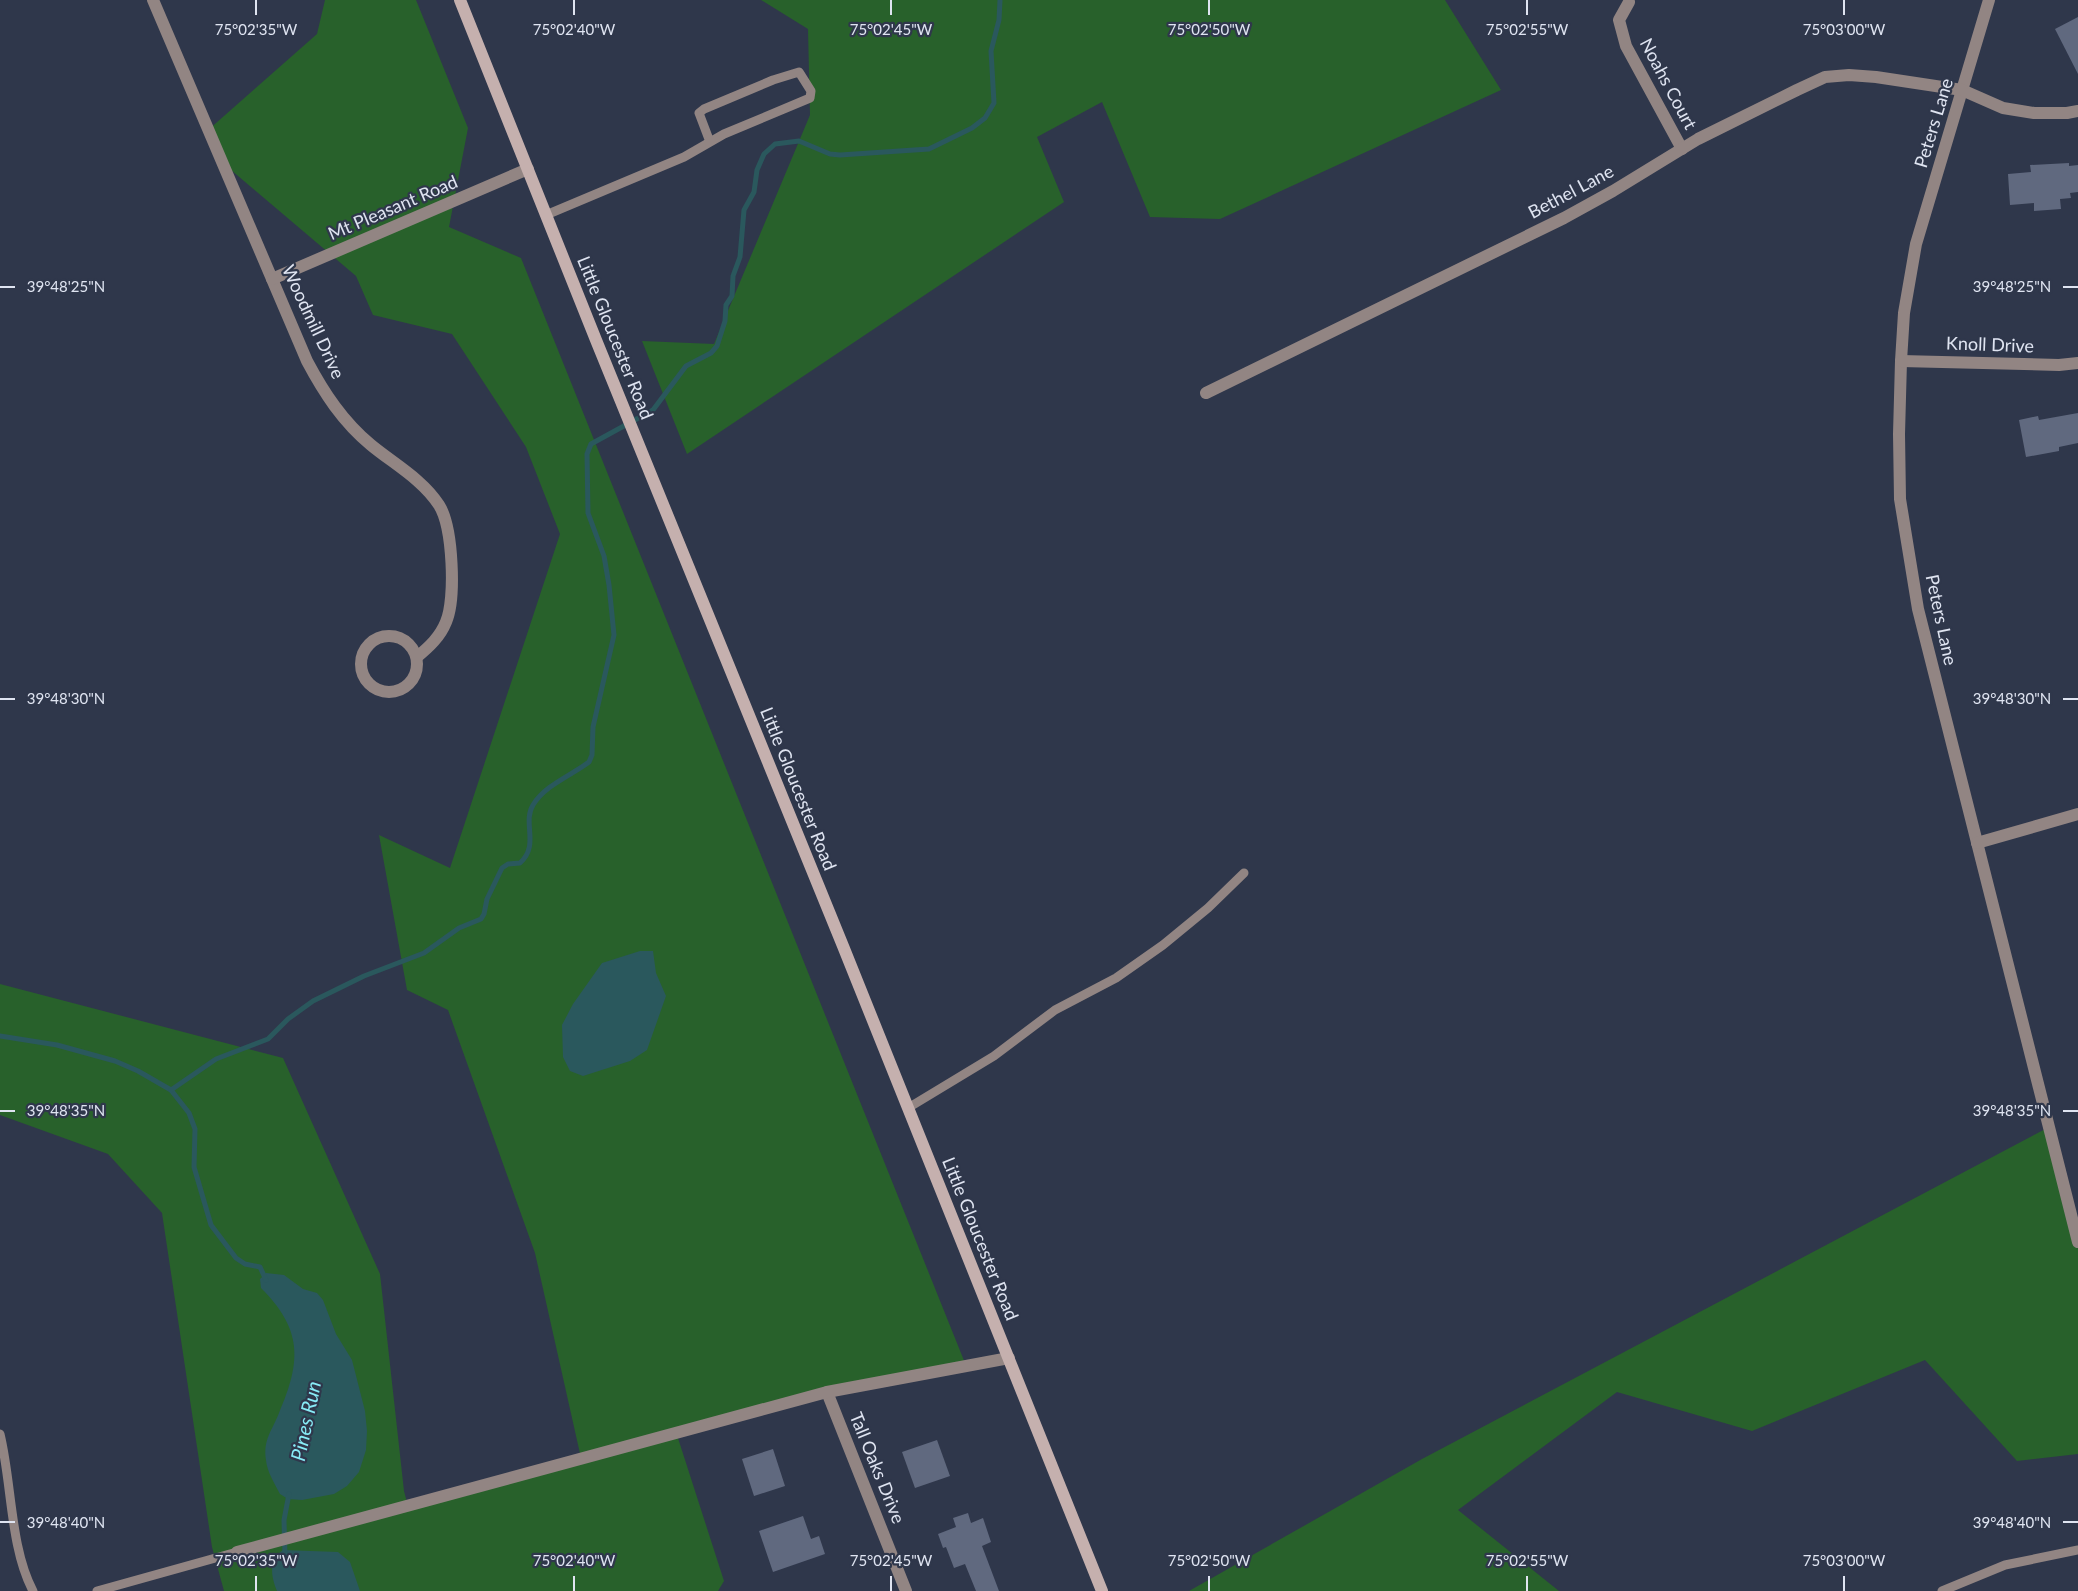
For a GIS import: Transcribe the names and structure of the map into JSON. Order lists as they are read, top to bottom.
{
  "streets": {
    "street": [
      "Noahs Court",
      "Peters Lane",
      "Bethel Lane",
      "Mt Pleasant Road",
      "Woodmill Drive",
      "Little Gloucester Road",
      "Knoll Drive",
      "Tall Oaks Drive"
    ]
  },
  "crossings": [
    ["Noahs Court", "Bethel Lane"],
    ["Peters Lane", "Bethel Lane"],
    ["Peters Lane", "Knoll Drive"],
    ["Mt Pleasant Road", "Woodmill Drive"],
    ["Mt Pleasant Road", "Little Gloucester Road"]
  ],
  "water": ["Pines Run"],
  "coordinates": [
    "75°02'35\"W",
    "75°02'40\"W",
    "75°02'45\"W",
    "75°02'50\"W",
    "75°02'55\"W",
    "75°03'00\"W",
    "39°48'25\"N",
    "39°48'30\"N",
    "39°48'35\"N",
    "39°48'40\"N"
  ]
}
